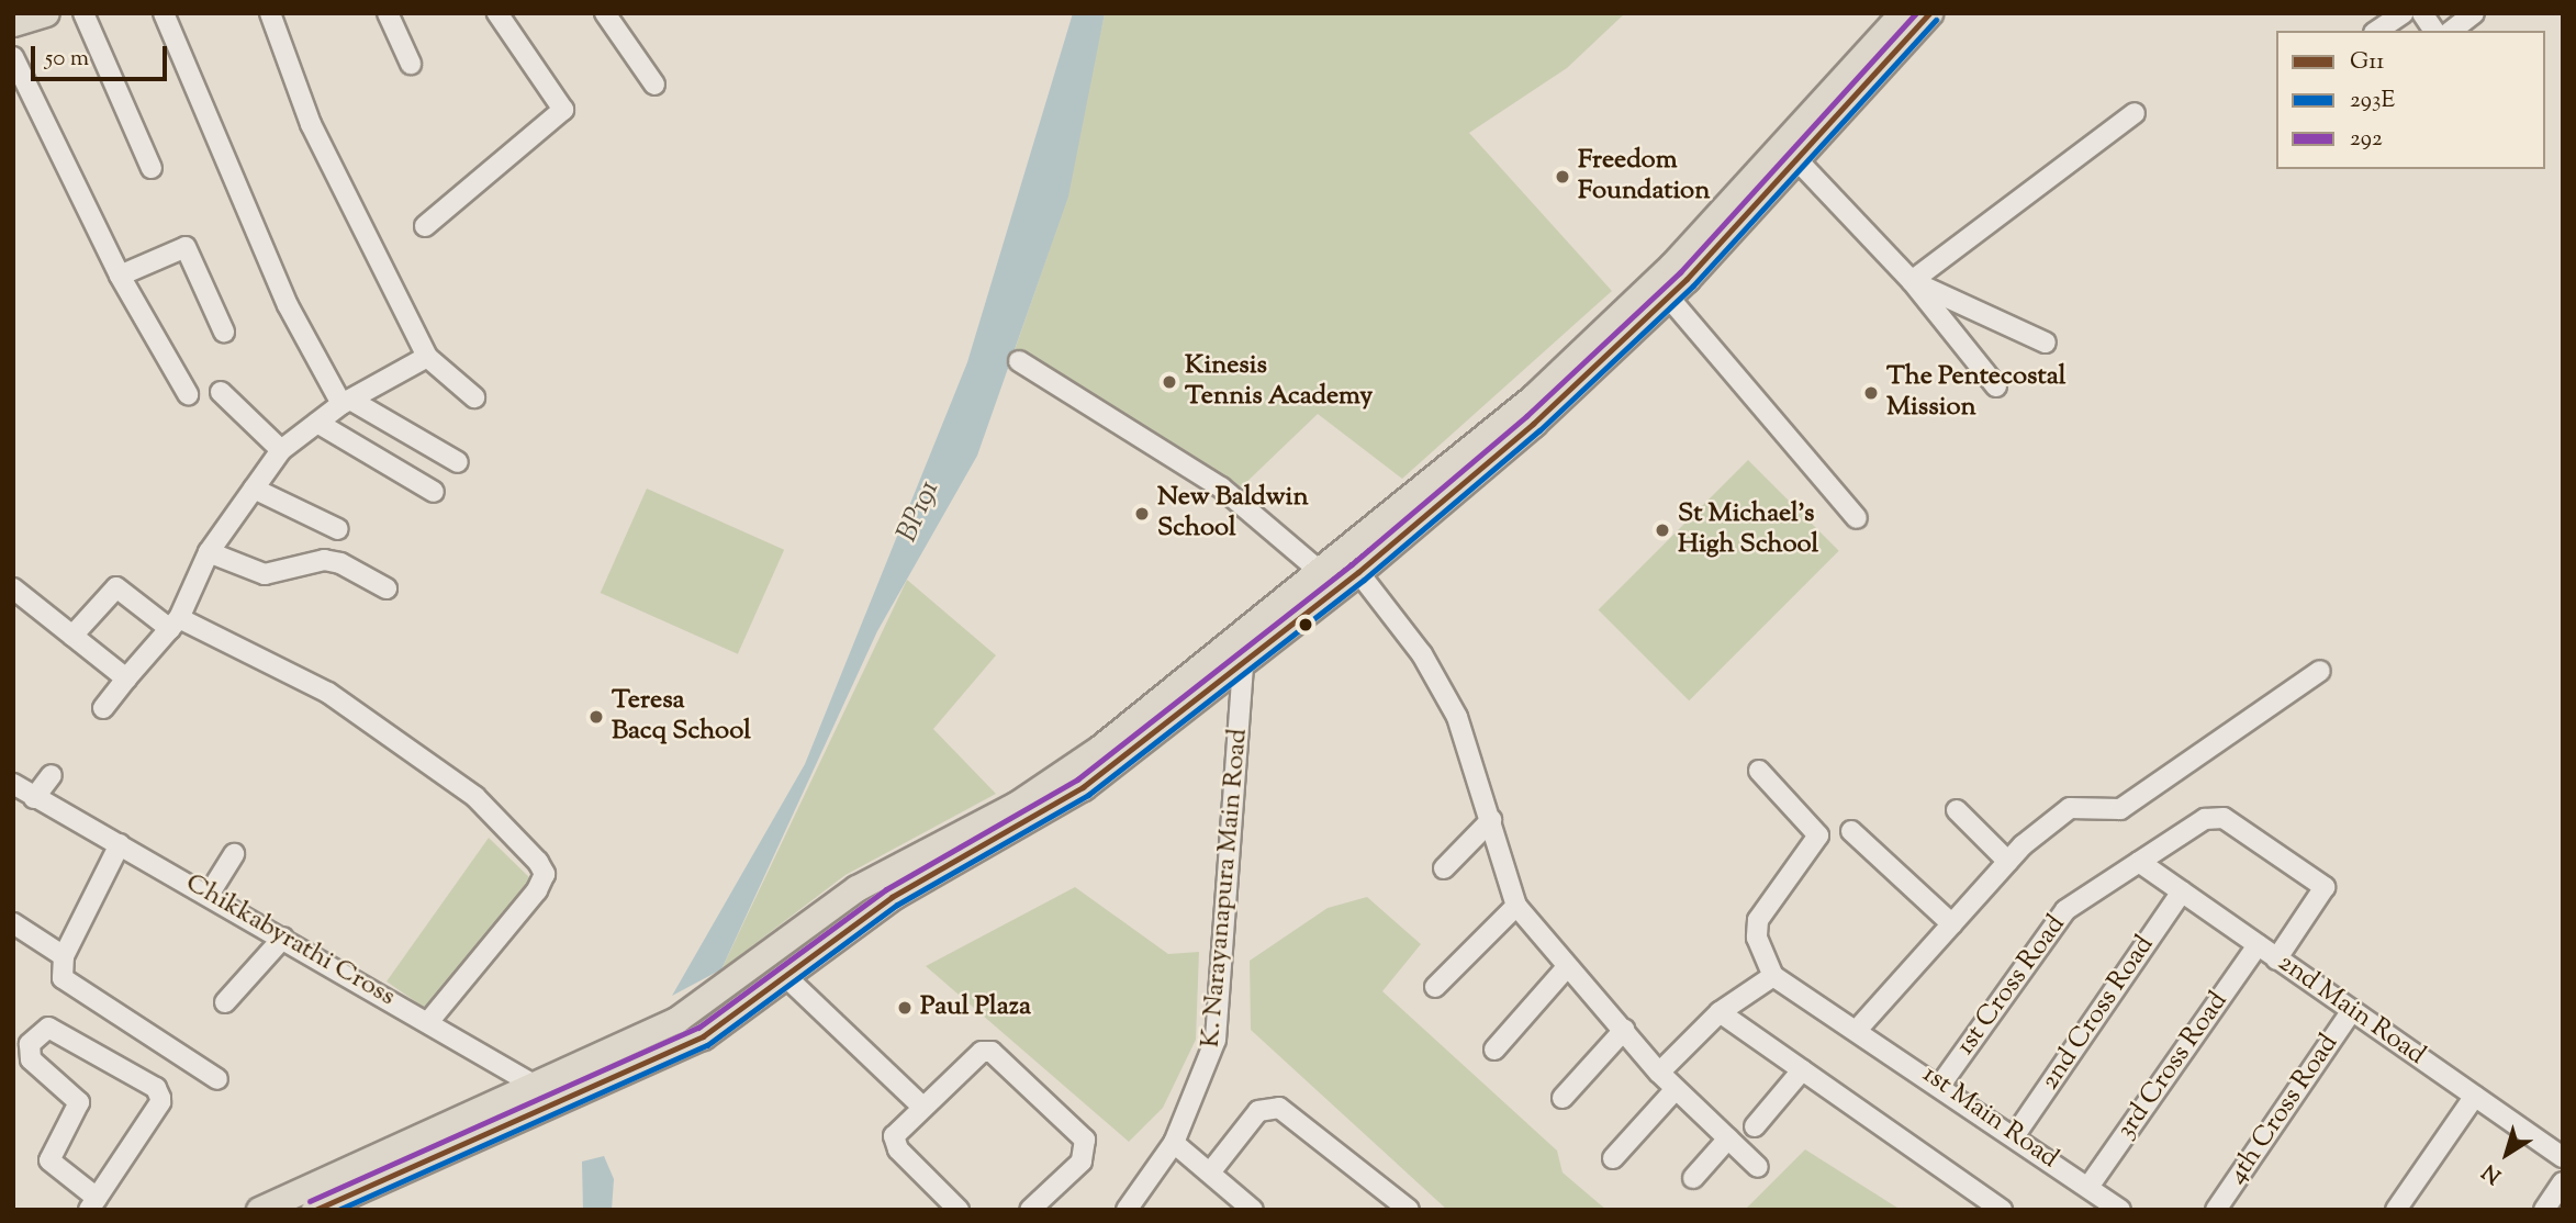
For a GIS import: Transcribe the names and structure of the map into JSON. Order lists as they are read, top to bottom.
{
  "streets": {
    "street": [
      "K. Narayanapura Main Road",
      "Chikkabyrathi Cross",
      "1st Cross Road",
      "2nd Main Road",
      "2nd Cross Road",
      "3rd Cross Road",
      "4th Cross Road",
      "1st Main Road"
    ]
  },
  "crossings": [
    ["1st Cross Road", "2nd Main Road"],
    ["1st Cross Road", "1st Main Road"],
    ["2nd Main Road", "2nd Cross Road"],
    ["2nd Main Road", "3rd Cross Road"],
    ["2nd Main Road", "4th Cross Road"],
    ["2nd Cross Road", "1st Main Road"],
    ["3rd Cross Road", "1st Main Road"]
  ],
  "water": ["BP191"],
  "places": [
    "Freedom Foundation",
    "Kinesis Tennis Academy",
    "The Pentecostal Mission",
    "New Baldwin School",
    "St Michael's High School",
    "Teresa Bacq School",
    "Paul Plaza"
  ],
  "lines": ["transit line G11", "transit line 292", "transit line 293E"],
  "legend": ["G11", "293E", "292"],
  "scale_bar": "50 m",
  "north": "bottom left"
}
